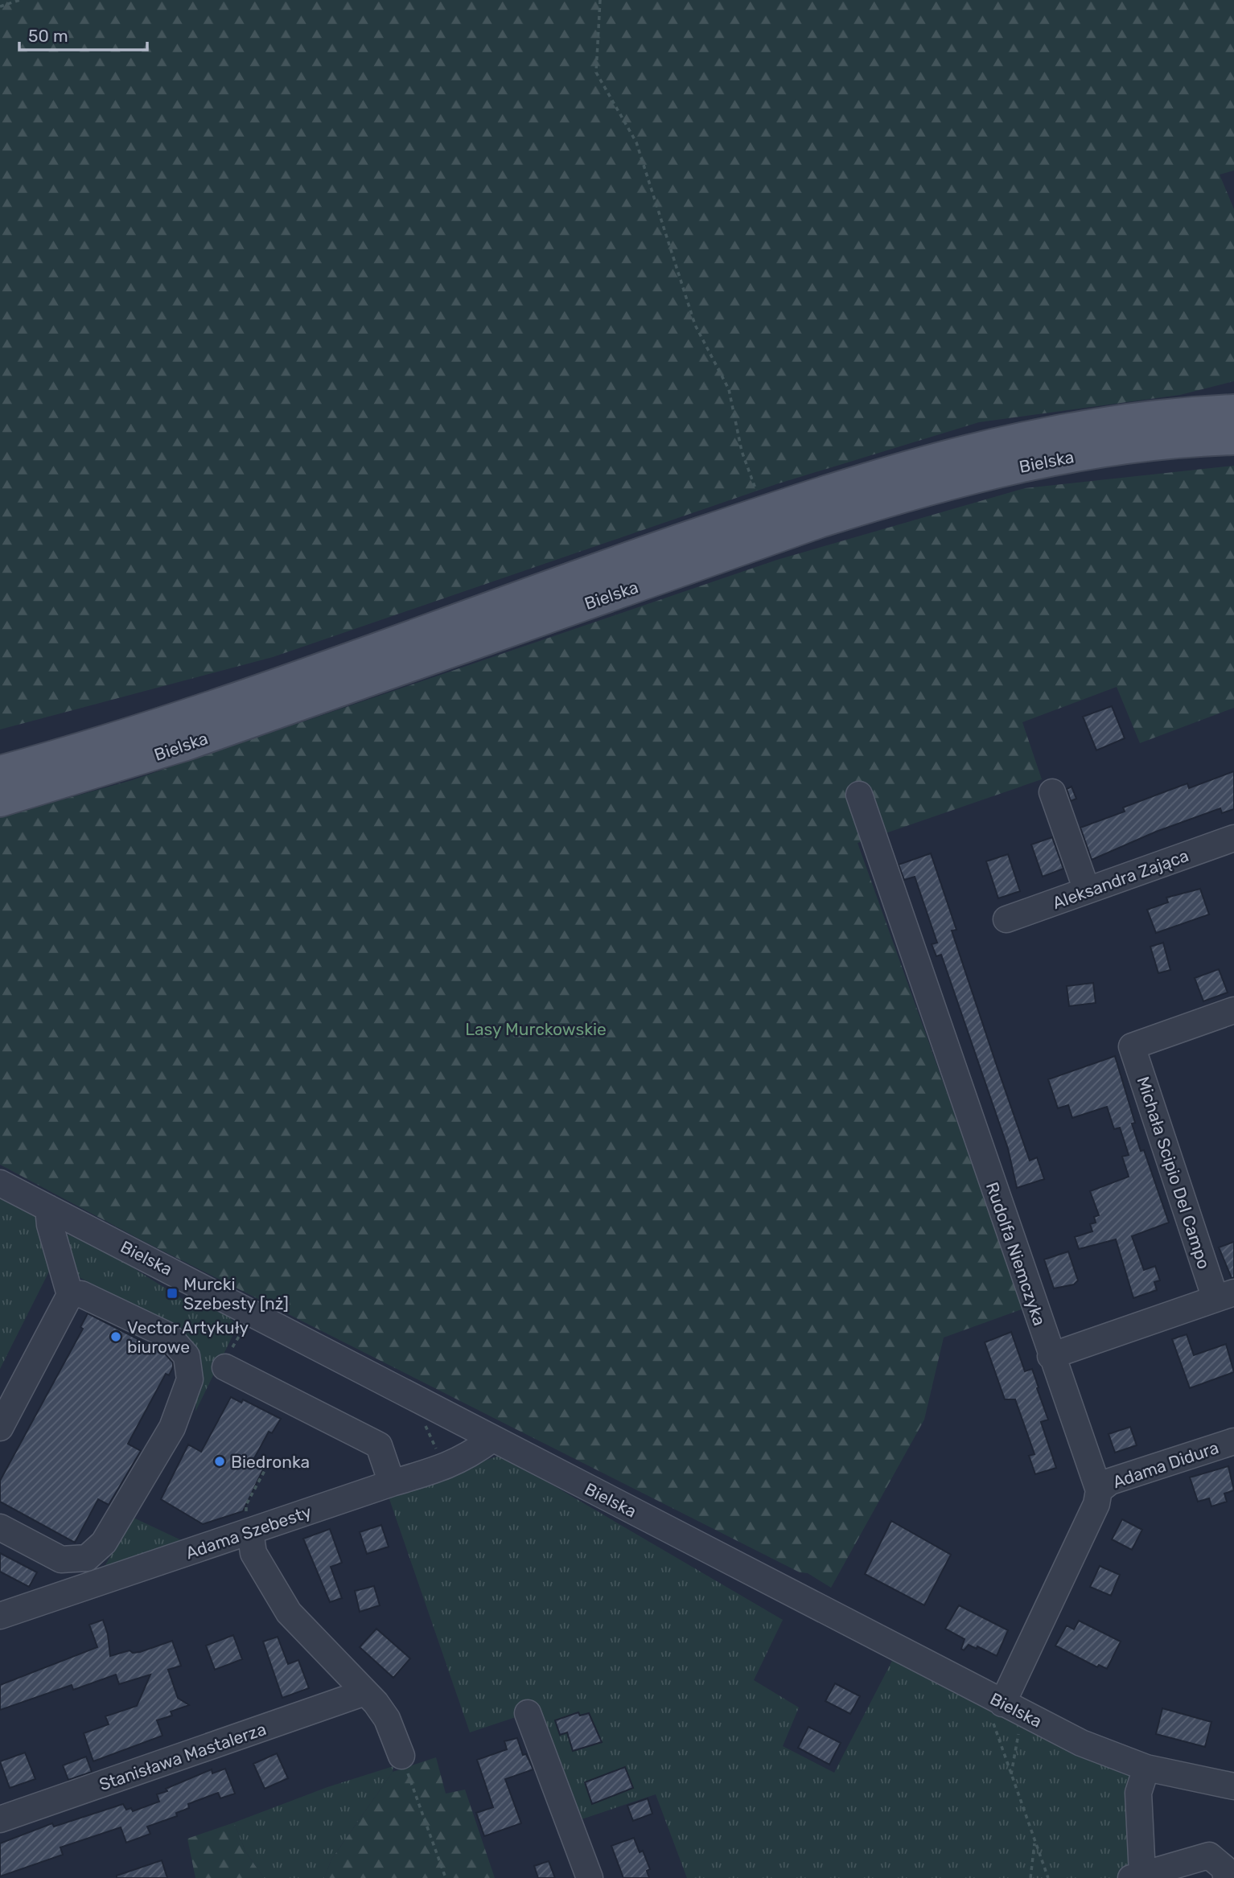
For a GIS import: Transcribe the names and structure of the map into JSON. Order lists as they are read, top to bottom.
{
  "streets": {
    "main road": ["Bielska"],
    "street": [
      "Aleksandra Zająca",
      "Michała Scipio Del Campo",
      "Rudolfa Niemczyka",
      "Adama Didura",
      "Adama Szebesty",
      "Stanisława Mastalerza"
    ]
  },
  "crossings": [
    ["Bielska", "Adama Szebesty"],
    ["Rudolfa Niemczyka", "Adama Didura"]
  ],
  "parks": ["Lasy Murckowskie"],
  "places": {
    "transit": ["Murcki Szebesty [nż]"],
    "other": ["Vector Artykuły biurowe", "Biedronka"]
  },
  "scale_bar": "50 m"
}
